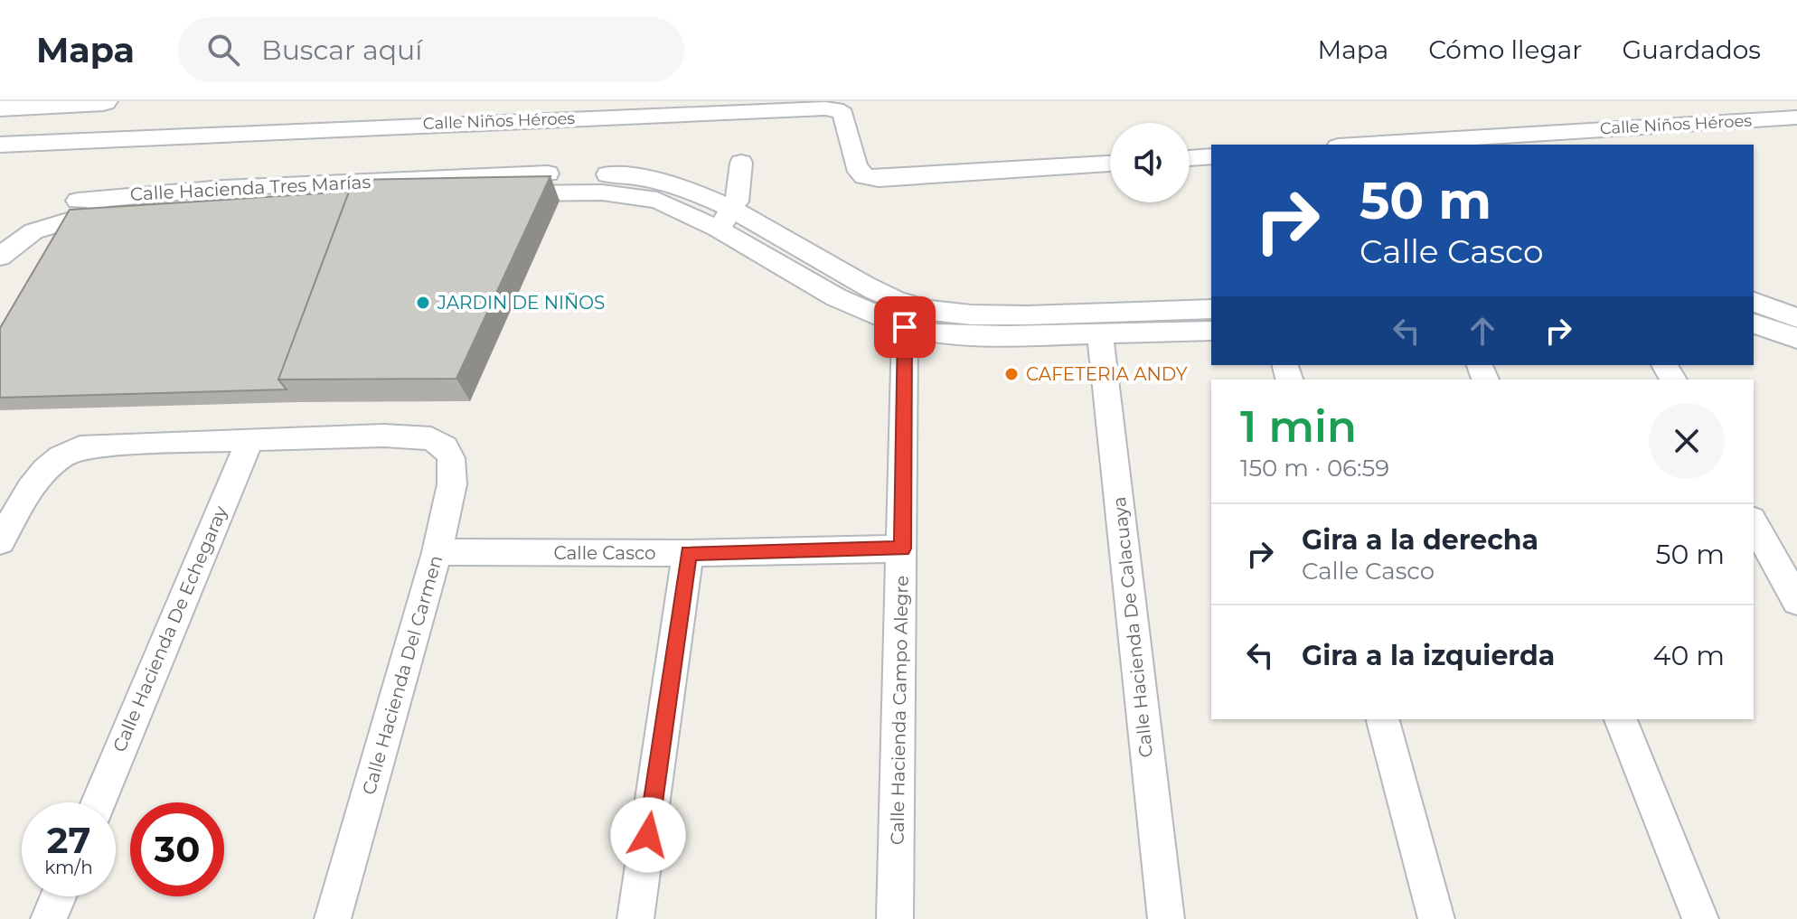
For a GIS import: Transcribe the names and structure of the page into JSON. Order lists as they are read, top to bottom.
{
  "streets": {
    "street": [
      "Calle Niños Héroes",
      "Calle Hacienda Tres Marías",
      "Calle Casco",
      "Calle Hacienda De Calacuaya",
      "Calle Hacienda De Echegaray",
      "Calle Hacienda Del Carmen",
      "Calle Hacienda Campo Alegre"
    ]
  },
  "crossings": [
    ["Calle Hacienda Tres Marías", "Calle Hacienda De Calacuaya"],
    ["Calle Hacienda Tres Marías", "Calle Hacienda Campo Alegre"],
    ["Calle Casco", "Calle Hacienda Del Carmen"],
    ["Calle Casco", "Calle Hacienda Campo Alegre"],
    ["Calle Hacienda De Echegaray", "Calle Hacienda Del Carmen"]
  ],
  "places": ["JARDIN DE NIÑOS", "CAFETERIA ANDY"],
  "page": {
    "header": "Mapa",
    "search": "Buscar aquí",
    "nav": ["Mapa", "Cómo llegar", "Guardados"],
    "turn": ["50 m", "Calle Casco"],
    "heading": ["1 min", "150 m · 06:59"],
    "list": [
      {
        "name": "Gira a la derecha",
        "note": "Calle Casco",
        "value": "50 m"
      },
      {
        "name": "Gira a la izquierda",
        "value": "40 m"
      }
    ],
    "speed": "27 km/h",
    "limit": "30"
  }
}
